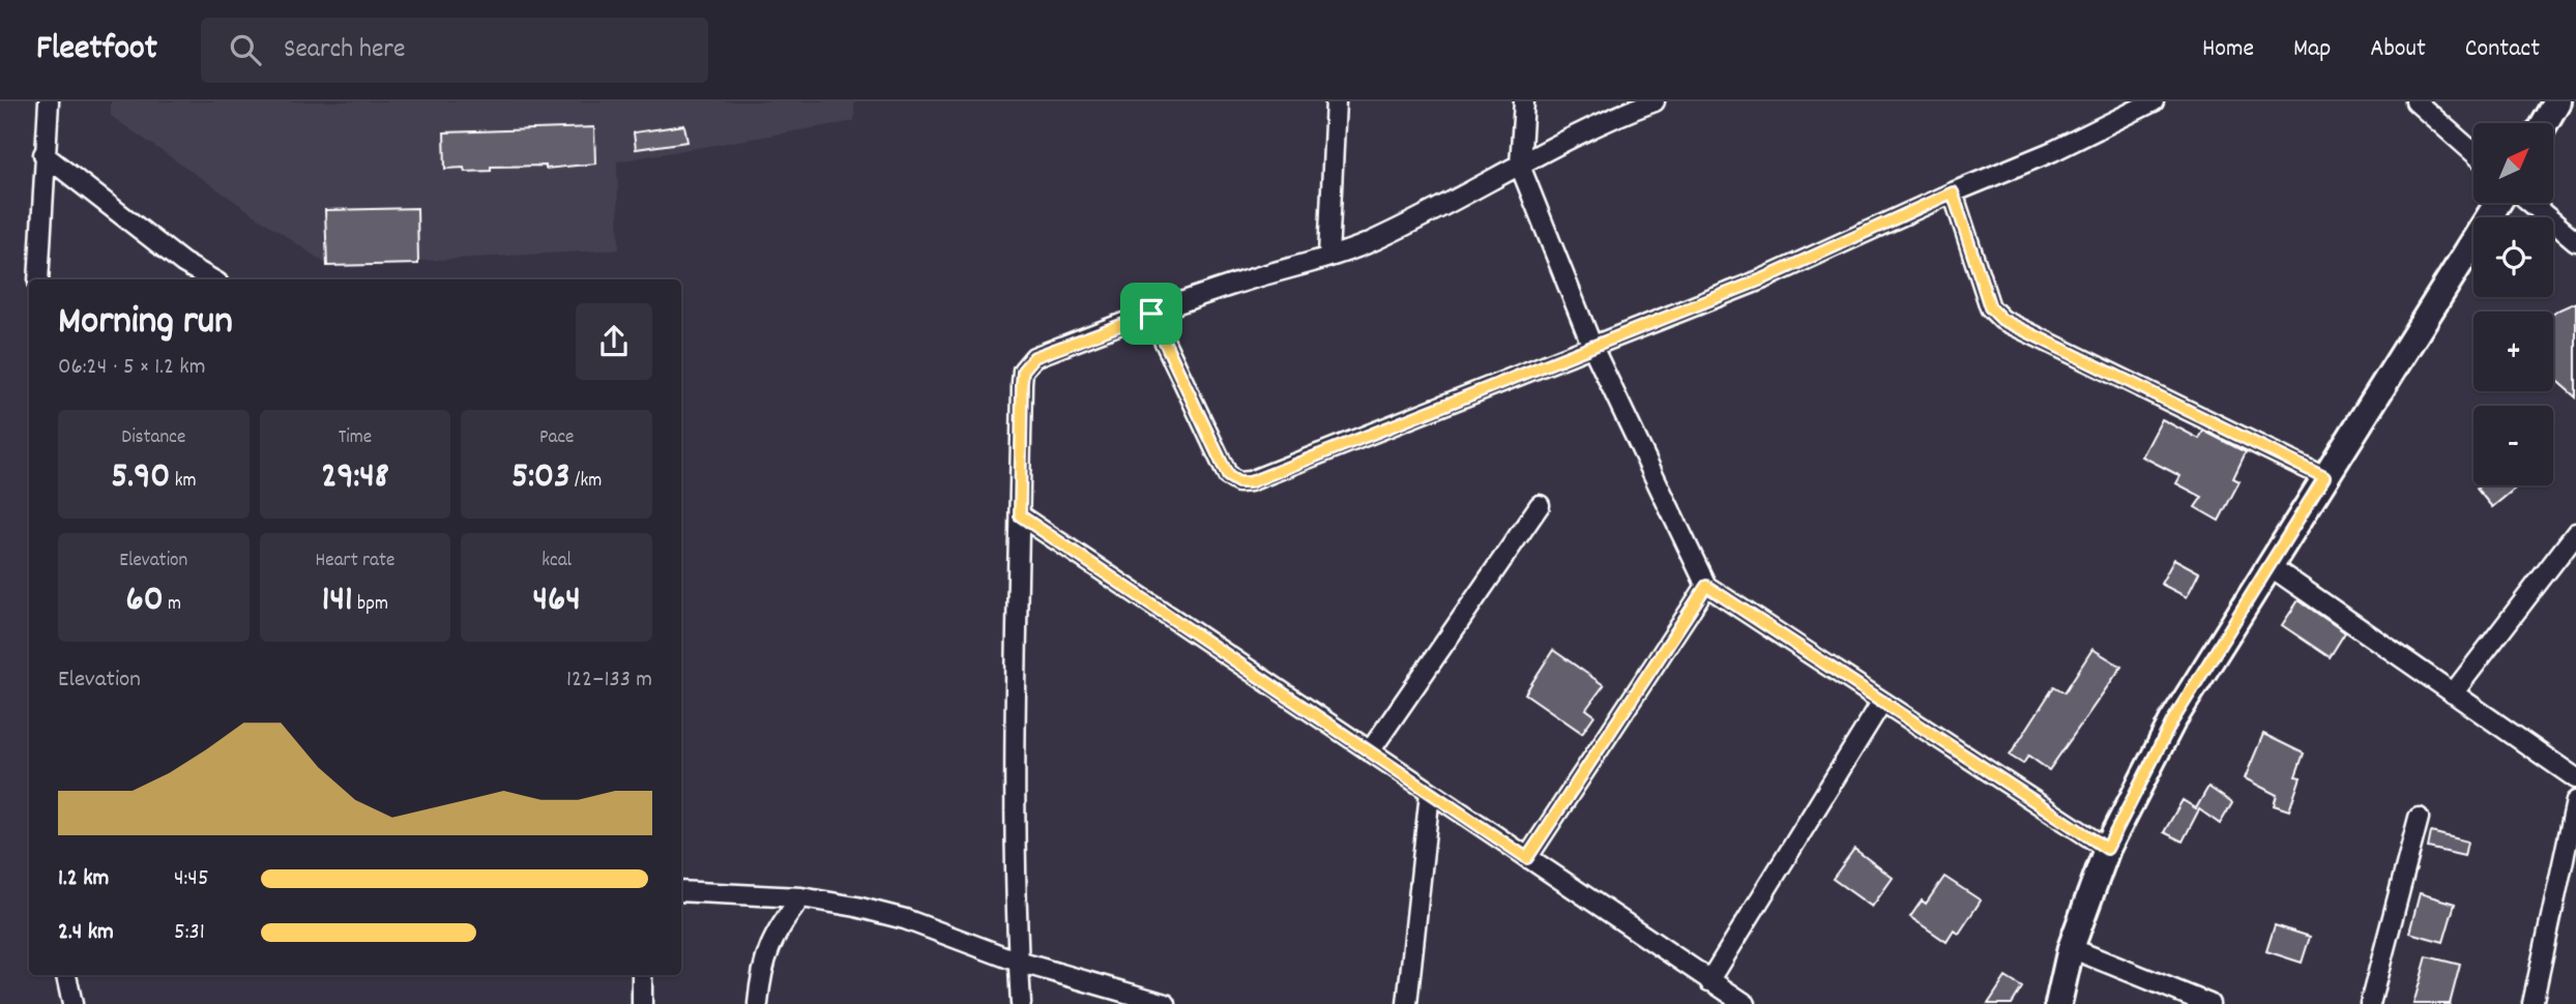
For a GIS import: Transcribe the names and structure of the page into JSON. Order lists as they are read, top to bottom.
{
  "north": "top right",
  "page": {
    "header": "Fleetfoot",
    "search": "Search here",
    "nav": [
      "Home",
      "Map",
      "About",
      "Contact"
    ],
    "map_buttons": ["+", "−"],
    "heading": ["Morning run", "06:24 · 5 × 1.2 km"],
    "stats": [
      ["Distance", "5.90 km"],
      ["Time", "29:48"],
      ["Pace", "5:03 /km"],
      ["Elevation", "60 m"],
      ["Heart rate", "141 bpm"],
      ["kcal", "464"]
    ],
    "chart": ["Elevation", "122–133 m"],
    "list": [
      {
        "name": "1.2 km",
        "note": "4:45"
      },
      {
        "name": "2.4 km",
        "note": "5:31"
      }
    ]
  }
}
